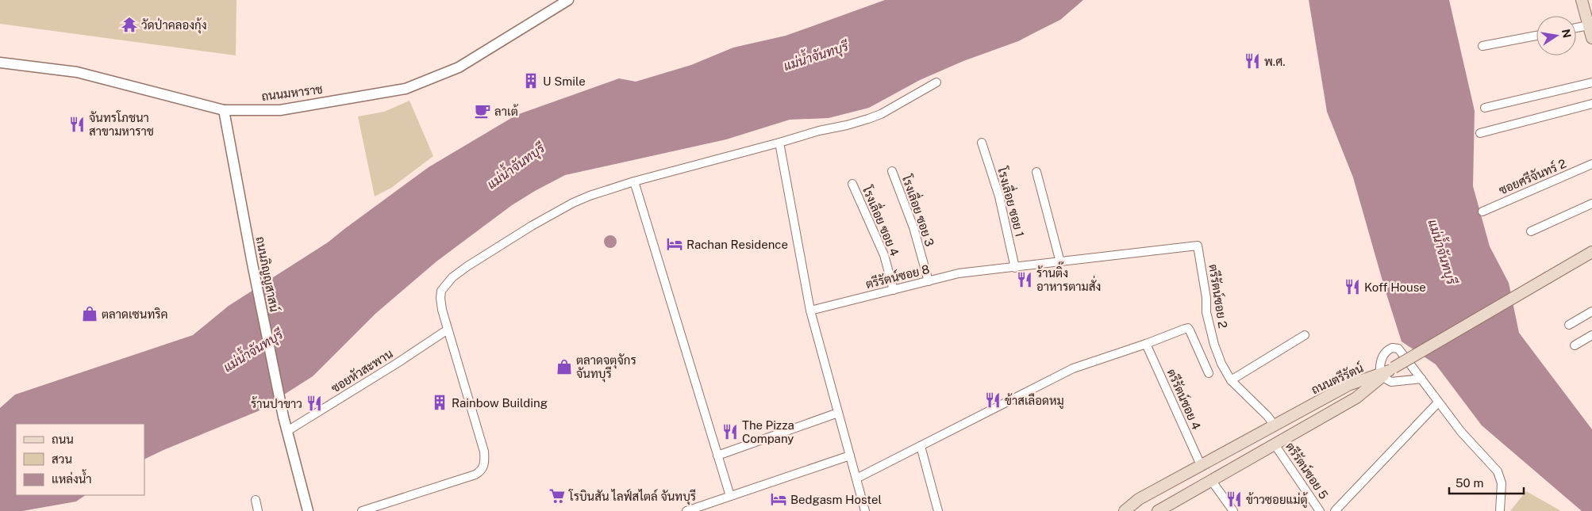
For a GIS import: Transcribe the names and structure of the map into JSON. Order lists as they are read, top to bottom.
{
  "streets": {
    "main road": ["ถนนตรีรัตน์"],
    "street": [
      "ถนนมหาราช",
      "ซอยศรีจันทร์ 2",
      "โรงเลื่อย ซอย 1",
      "โรงเลื่อย ซอย 3",
      "โรงเลื่อย ซอย 4",
      "ถนนภิญญสาสน์",
      "ตรีรัตน์ซอย 8",
      "ตรีรัตน์ซอย 2",
      "ซอยหัวสะพาน",
      "ตรีรัตน์ซอย 4",
      "ตรีรัตน์ซอย 5"
    ]
  },
  "crossings": [
    ["ถนนมหาราช", "ถนนภิญญสาสน์"],
    ["โรงเลื่อย ซอย 1", "ตรีรัตน์ซอย 8"],
    ["โรงเลื่อย ซอย 3", "ตรีรัตน์ซอย 8"],
    ["โรงเลื่อย ซอย 4", "ตรีรัตน์ซอย 8"],
    ["ถนนภิญญสาสน์", "ซอยหัวสะพาน"],
    ["ตรีรัตน์ซอย 8", "ตรีรัตน์ซอย 2"],
    ["ตรีรัตน์ซอย 2", "ถนนตรีรัตน์"],
    ["ถนนตรีรัตน์", "ตรีรัตน์ซอย 4"],
    ["ถนนตรีรัตน์", "ตรีรัตน์ซอย 5"]
  ],
  "water": ["แม่น้ำจันทบุรี"],
  "places": {
    "temple": ["วัดป่าคลองกุ้ง"],
    "restaurant": [
      "พ.ศ.",
      "จันทรโภชนา สาขามหาราช",
      "ร้านติ๊ง อาหารตามสั่ง",
      "Koff House",
      "ข้าสเลือดหมู",
      "ร้านปาขาว",
      "The Pizza Company",
      "ข้าวซอยแม่ตู้"
    ],
    "building": ["U Smile", "Rainbow Building"],
    "cafe": ["ลาเต้"],
    "hotel": ["Rachan Residence", "Bedgasm Hostel"],
    "shop": ["ตลาดเซนทริค", "ตลาดจตุจักร จันทบุรี"],
    "supermarket": ["โรบินสัน ไลฟ์สไตล์ จันทบุรี"]
  },
  "legend": ["ถนน", "สวน", "แหล่งน้ำ"],
  "scale_bar": "50 m",
  "north": "right"
}
